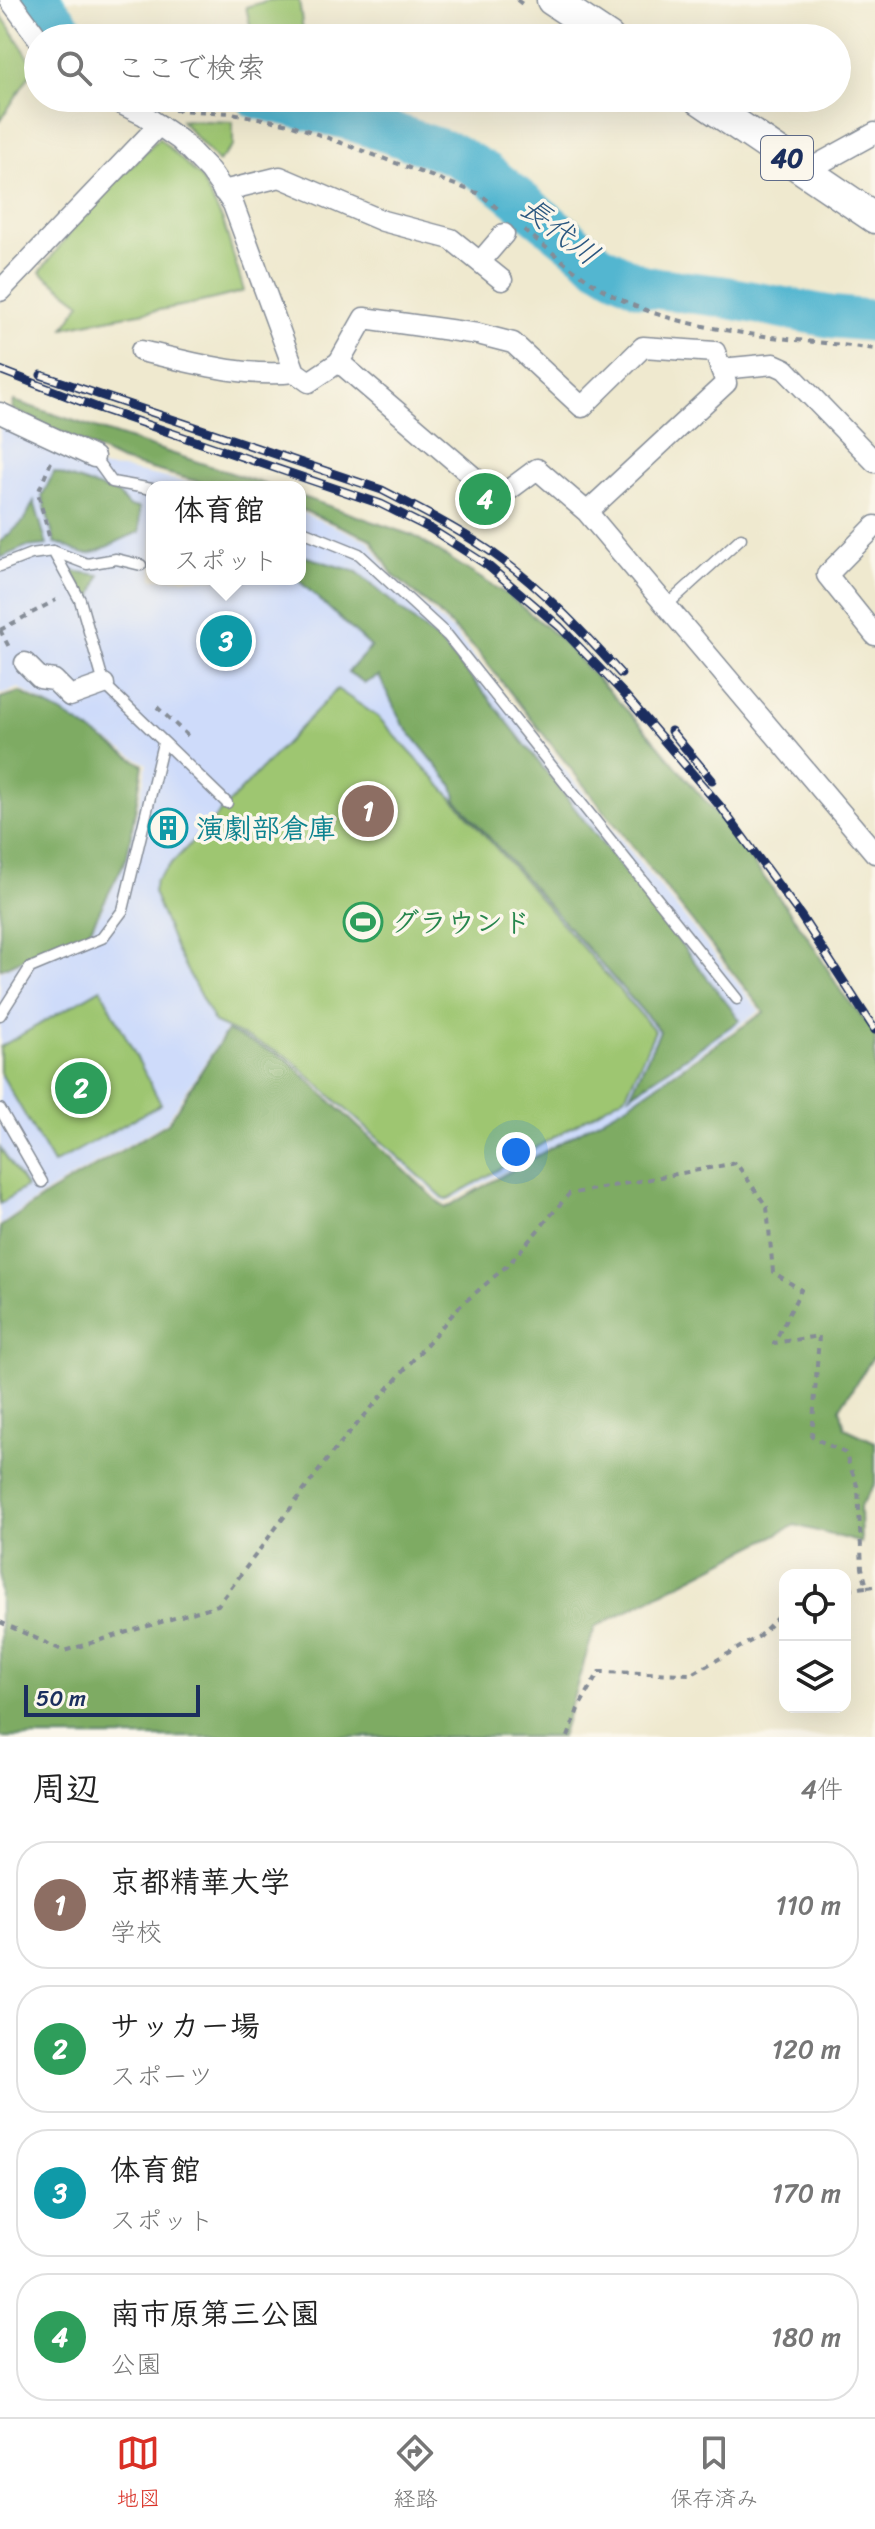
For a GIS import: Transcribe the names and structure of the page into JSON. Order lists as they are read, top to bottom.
{
  "streets": {
    "main road": ["40"]
  },
  "water": ["長代川"],
  "places": {
    "building": ["演劇部倉庫"],
    "sports": ["グラウンド"]
  },
  "scale_bar": "50 m",
  "page": {
    "search": "ここで検索",
    "pins": [
      "4",
      "3",
      "1",
      "2"
    ],
    "popup": ["体育館", "スポット"],
    "scale": "50 m",
    "heading": ["周辺", "4件"],
    "list": [
      {
        "mark": "1",
        "name": "京都精華大学",
        "note": "学校",
        "value": "110 m"
      },
      {
        "mark": "2",
        "name": "サッカー場",
        "note": "スポーツ",
        "value": "120 m"
      },
      {
        "mark": "3",
        "name": "体育館",
        "note": "スポット",
        "value": "170 m"
      },
      {
        "mark": "4",
        "name": "南市原第三公園",
        "note": "公園",
        "value": "180 m"
      }
    ],
    "nav": ["地図", "経路", "保存済み"]
  }
}
